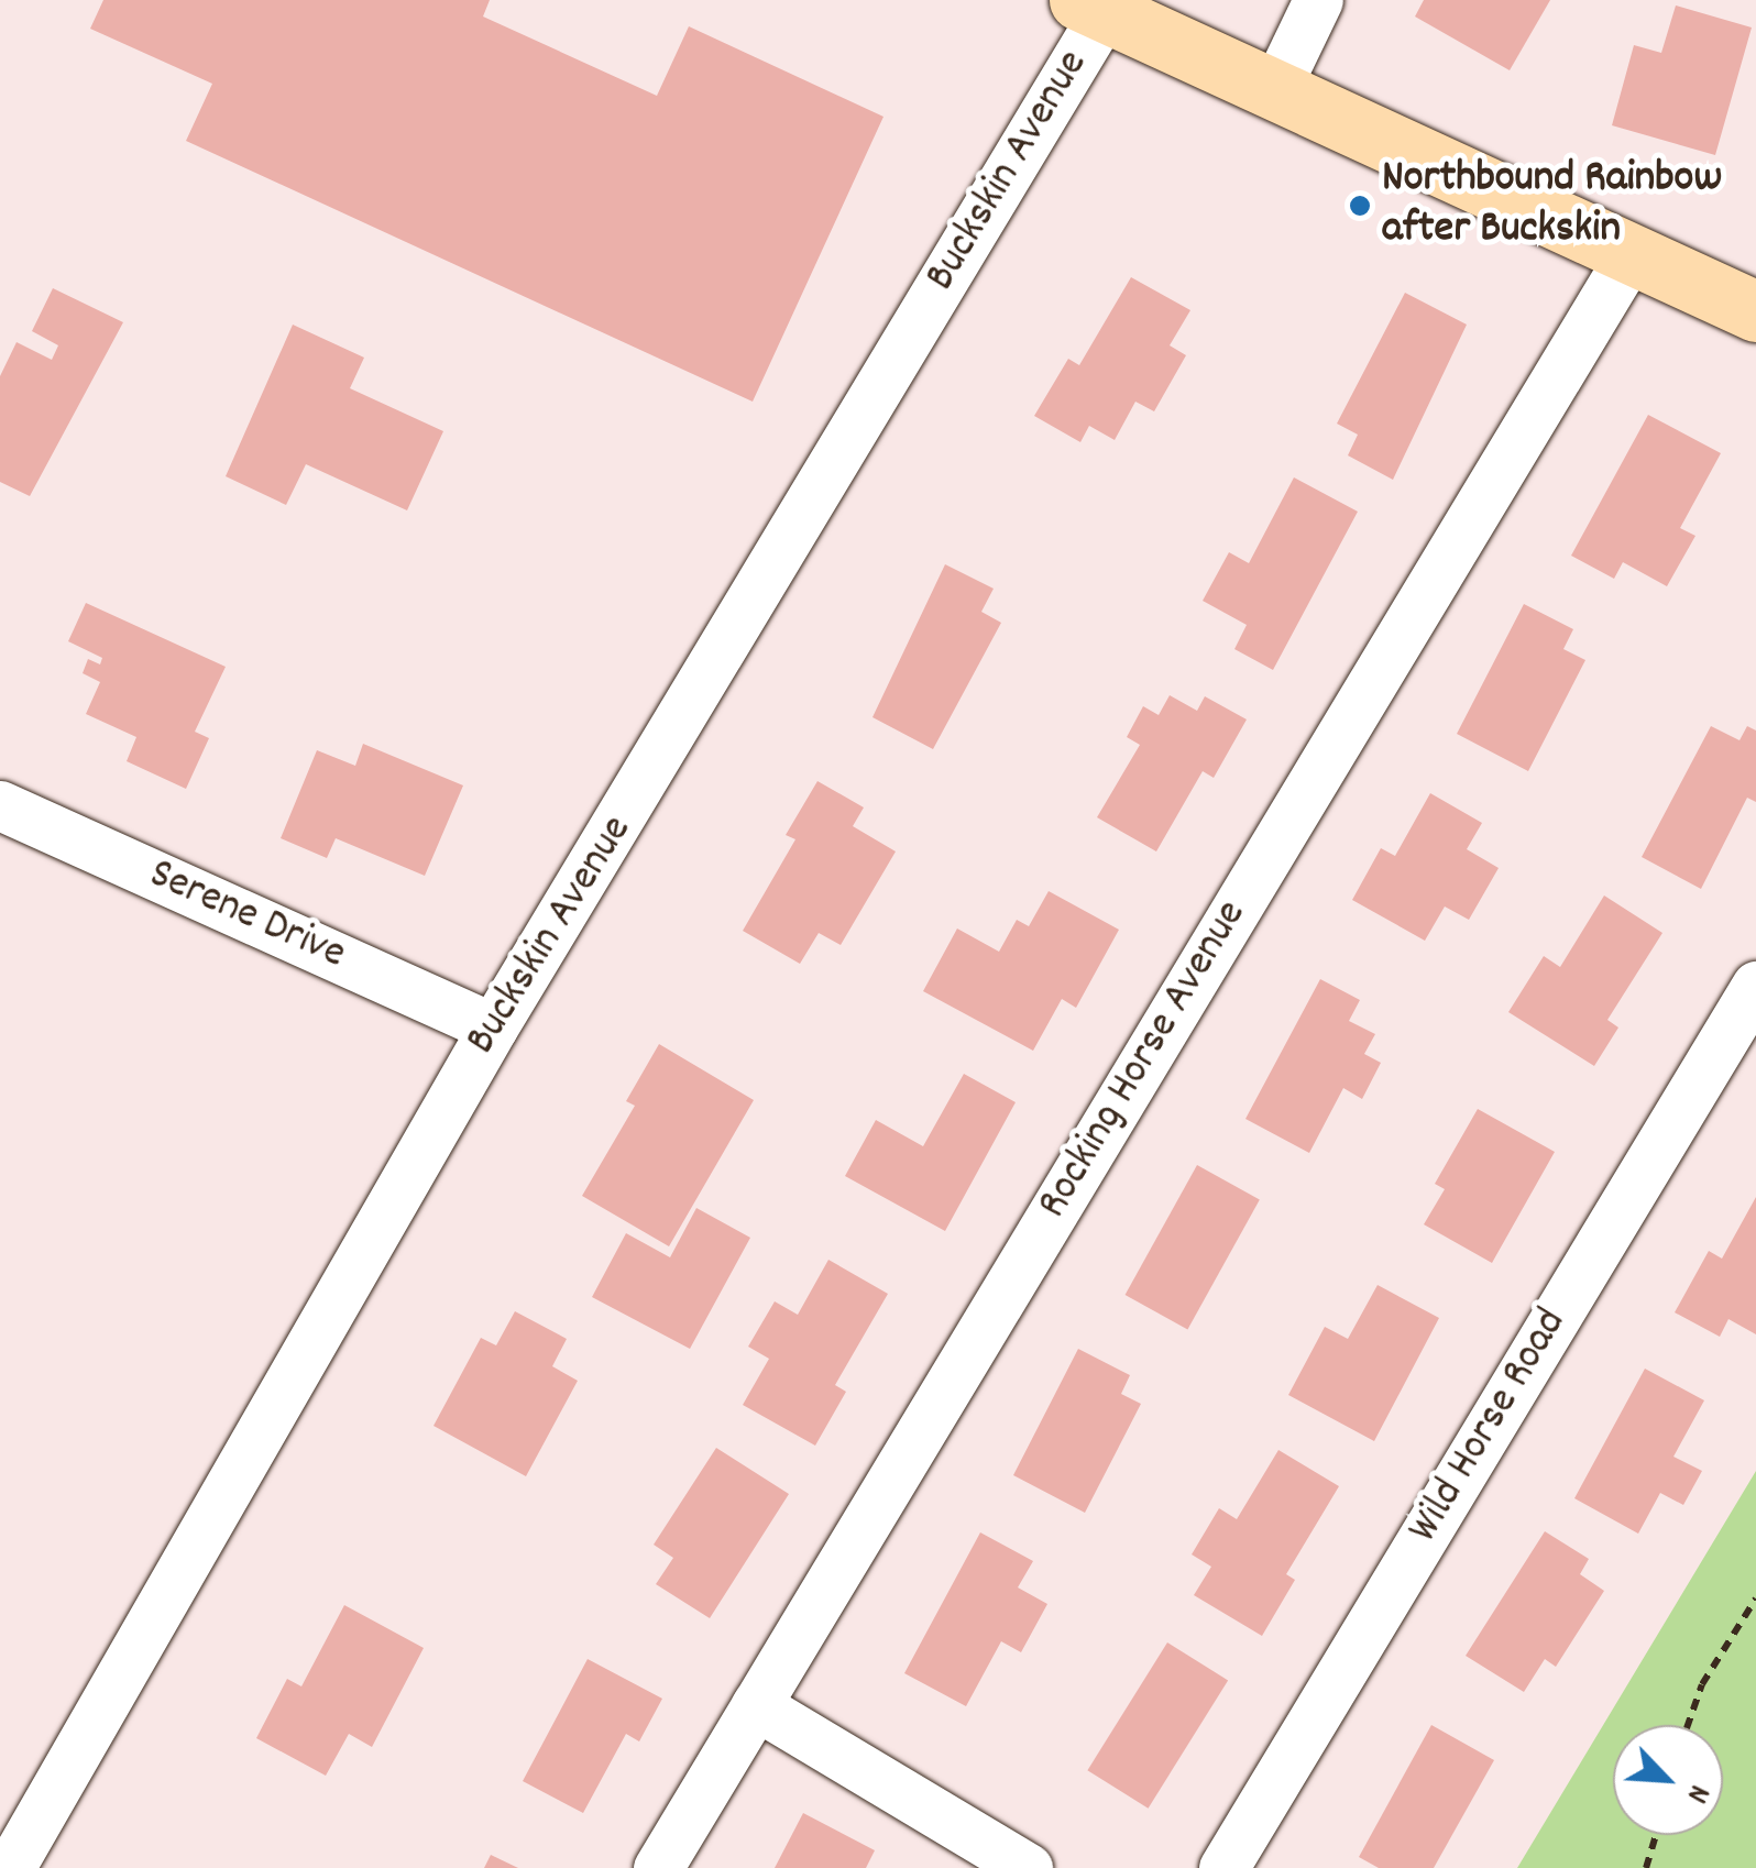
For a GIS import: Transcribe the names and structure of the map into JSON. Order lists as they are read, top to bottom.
{
  "streets": {
    "street": [
      "Buckskin Avenue",
      "Serene Drive",
      "Rocking Horse Avenue",
      "Wild Horse Road"
    ]
  },
  "crossings": [
    ["Buckskin Avenue", "Serene Drive"]
  ],
  "places": ["Northbound Rainbow after Buckskin"],
  "north": "bottom right"
}
